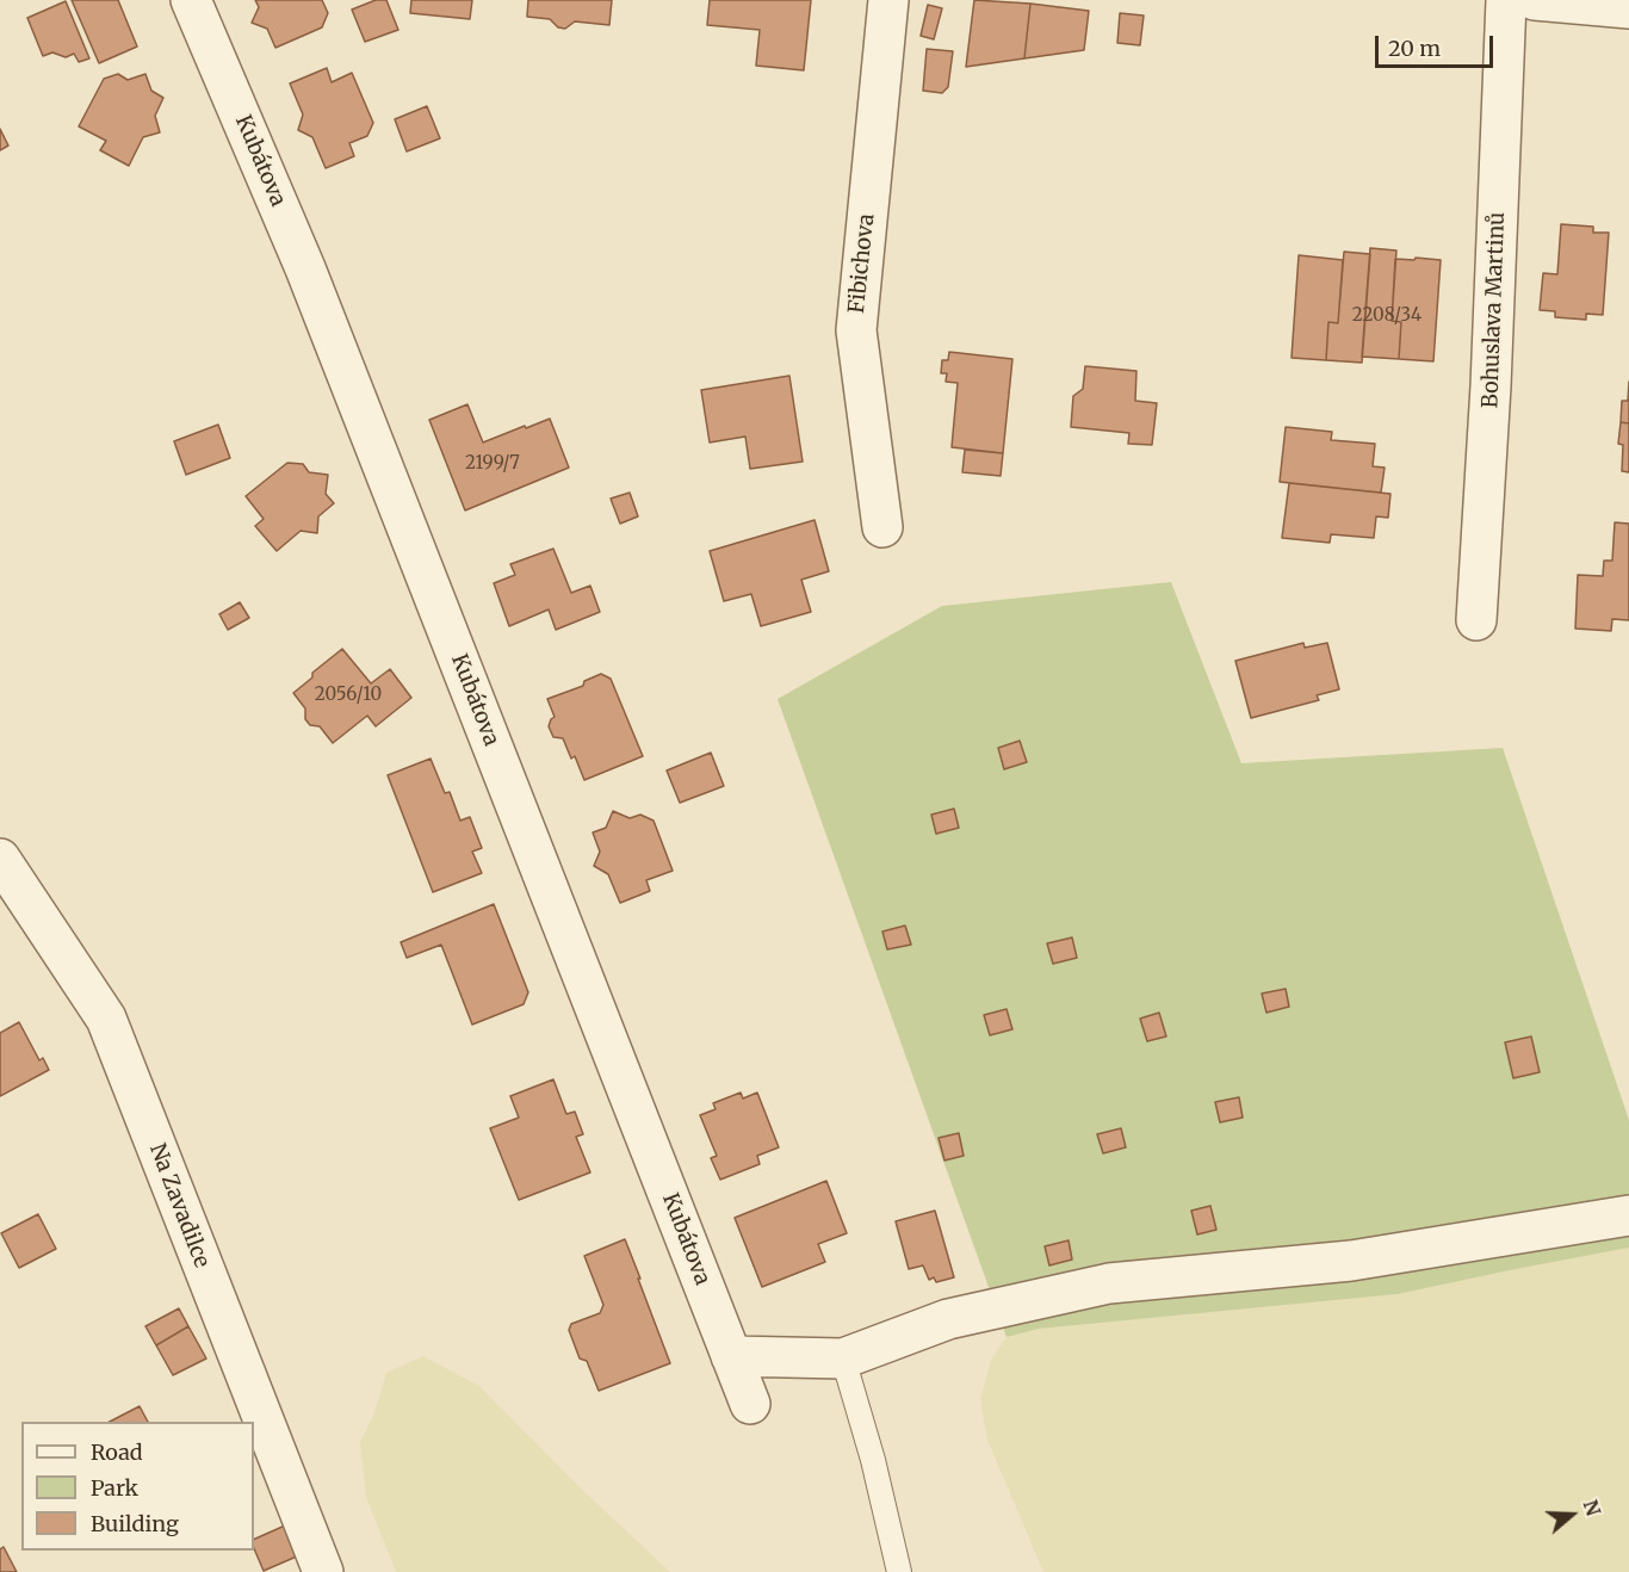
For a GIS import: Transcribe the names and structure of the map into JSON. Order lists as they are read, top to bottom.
{
  "streets": {
    "street": [
      "Kubátova",
      "Fibichova",
      "Bohuslava Martinů",
      "Na Zavadilce"
    ]
  },
  "house_numbers": ["2208/34", "2199/7", "2056/10"],
  "legend": ["Road", "Park", "Building"],
  "scale_bar": "20 m",
  "north": "right"
}
